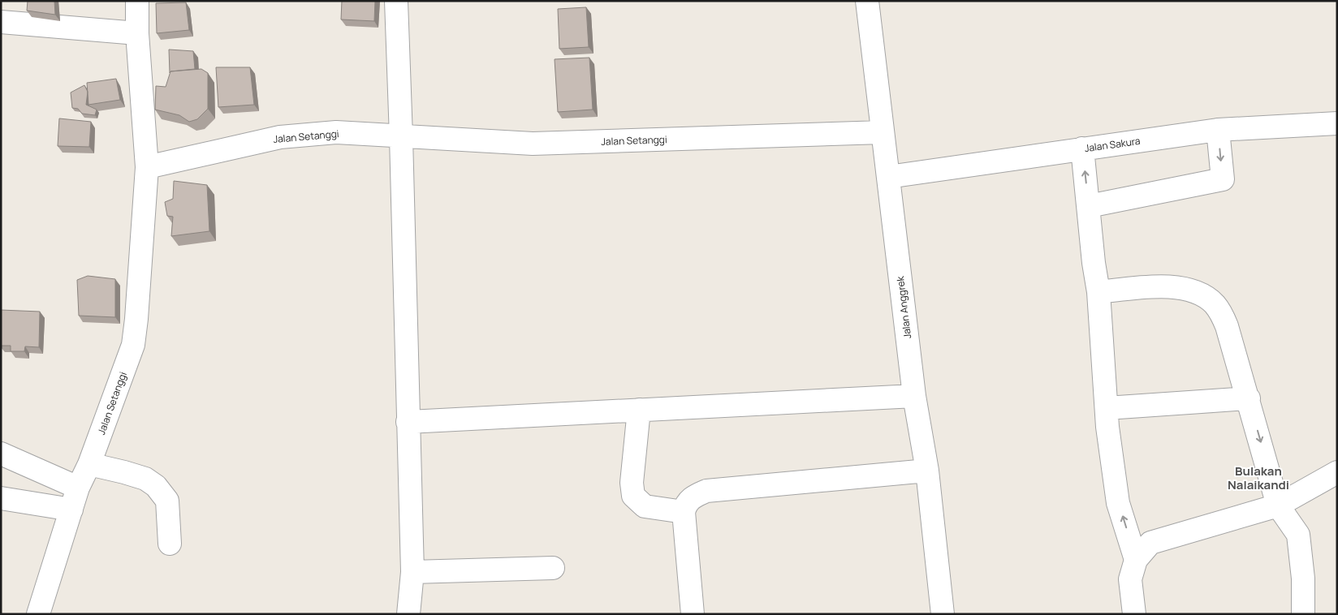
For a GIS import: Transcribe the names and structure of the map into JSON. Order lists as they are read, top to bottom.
{
  "streets": {
    "street": ["Jalan Setanggi", "Jalan Sakura", "Jalan Anggrek"]
  },
  "crossings": [
    ["Jalan Setanggi", "Jalan Anggrek"],
    ["Jalan Sakura", "Jalan Anggrek"]
  ],
  "districts": ["Bulakan Nalaikandi"]
}
